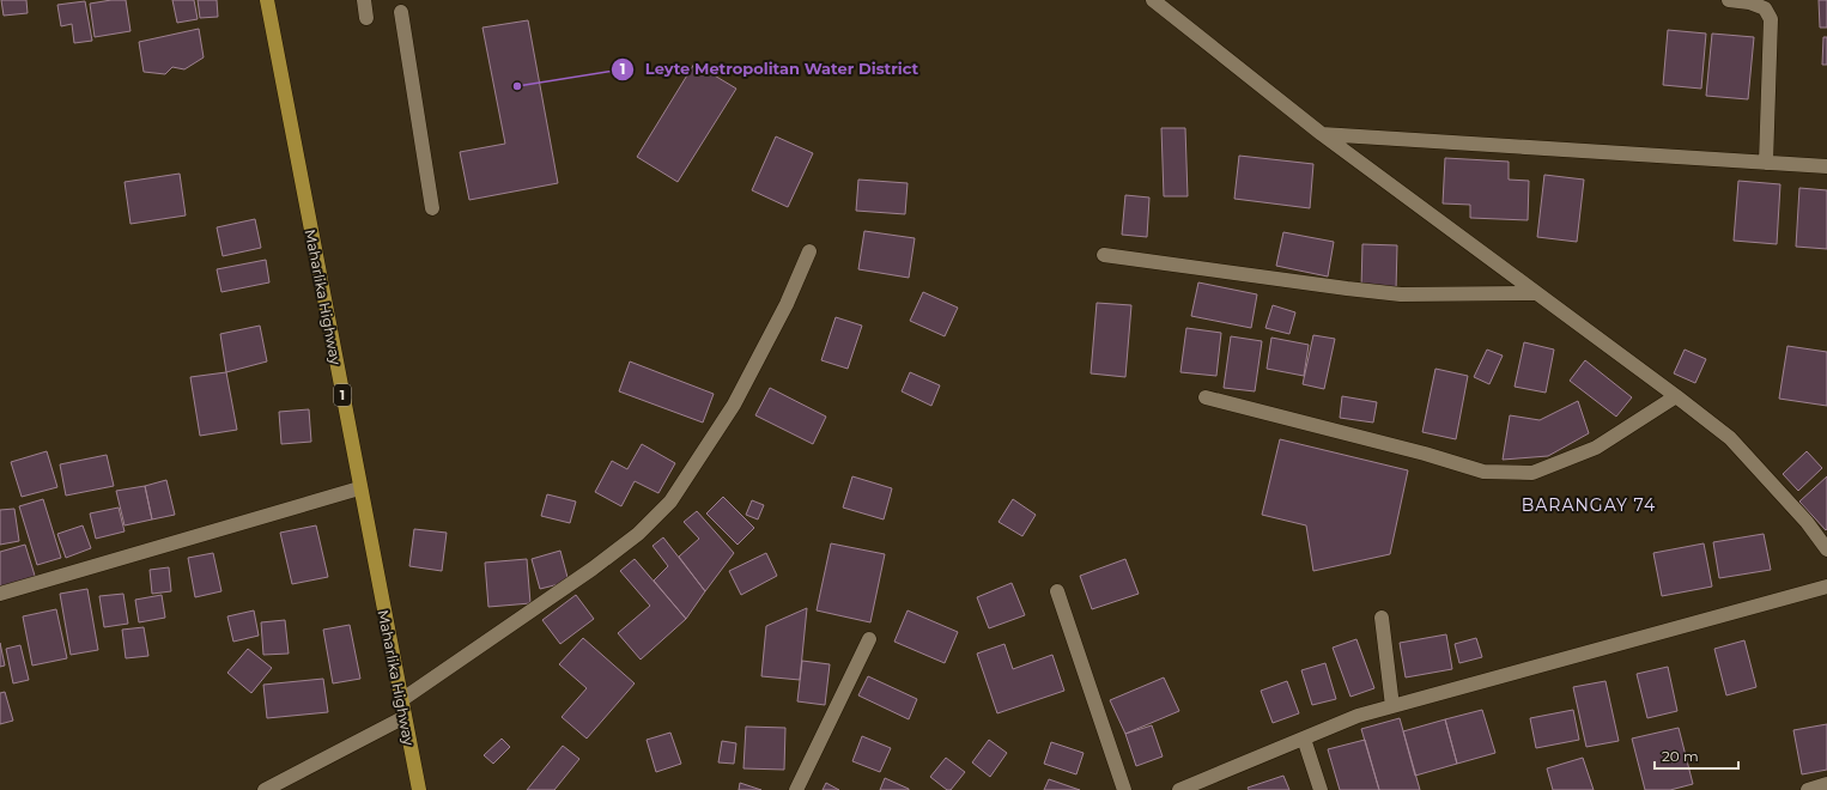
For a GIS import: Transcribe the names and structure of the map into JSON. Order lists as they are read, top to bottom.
{
  "streets": {
    "main road": ["Maharlika Highway", "1"]
  },
  "districts": ["BARANGAY 74"],
  "places": ["Leyte Metropolitan Water District"],
  "scale_bar": "20 m"
}
